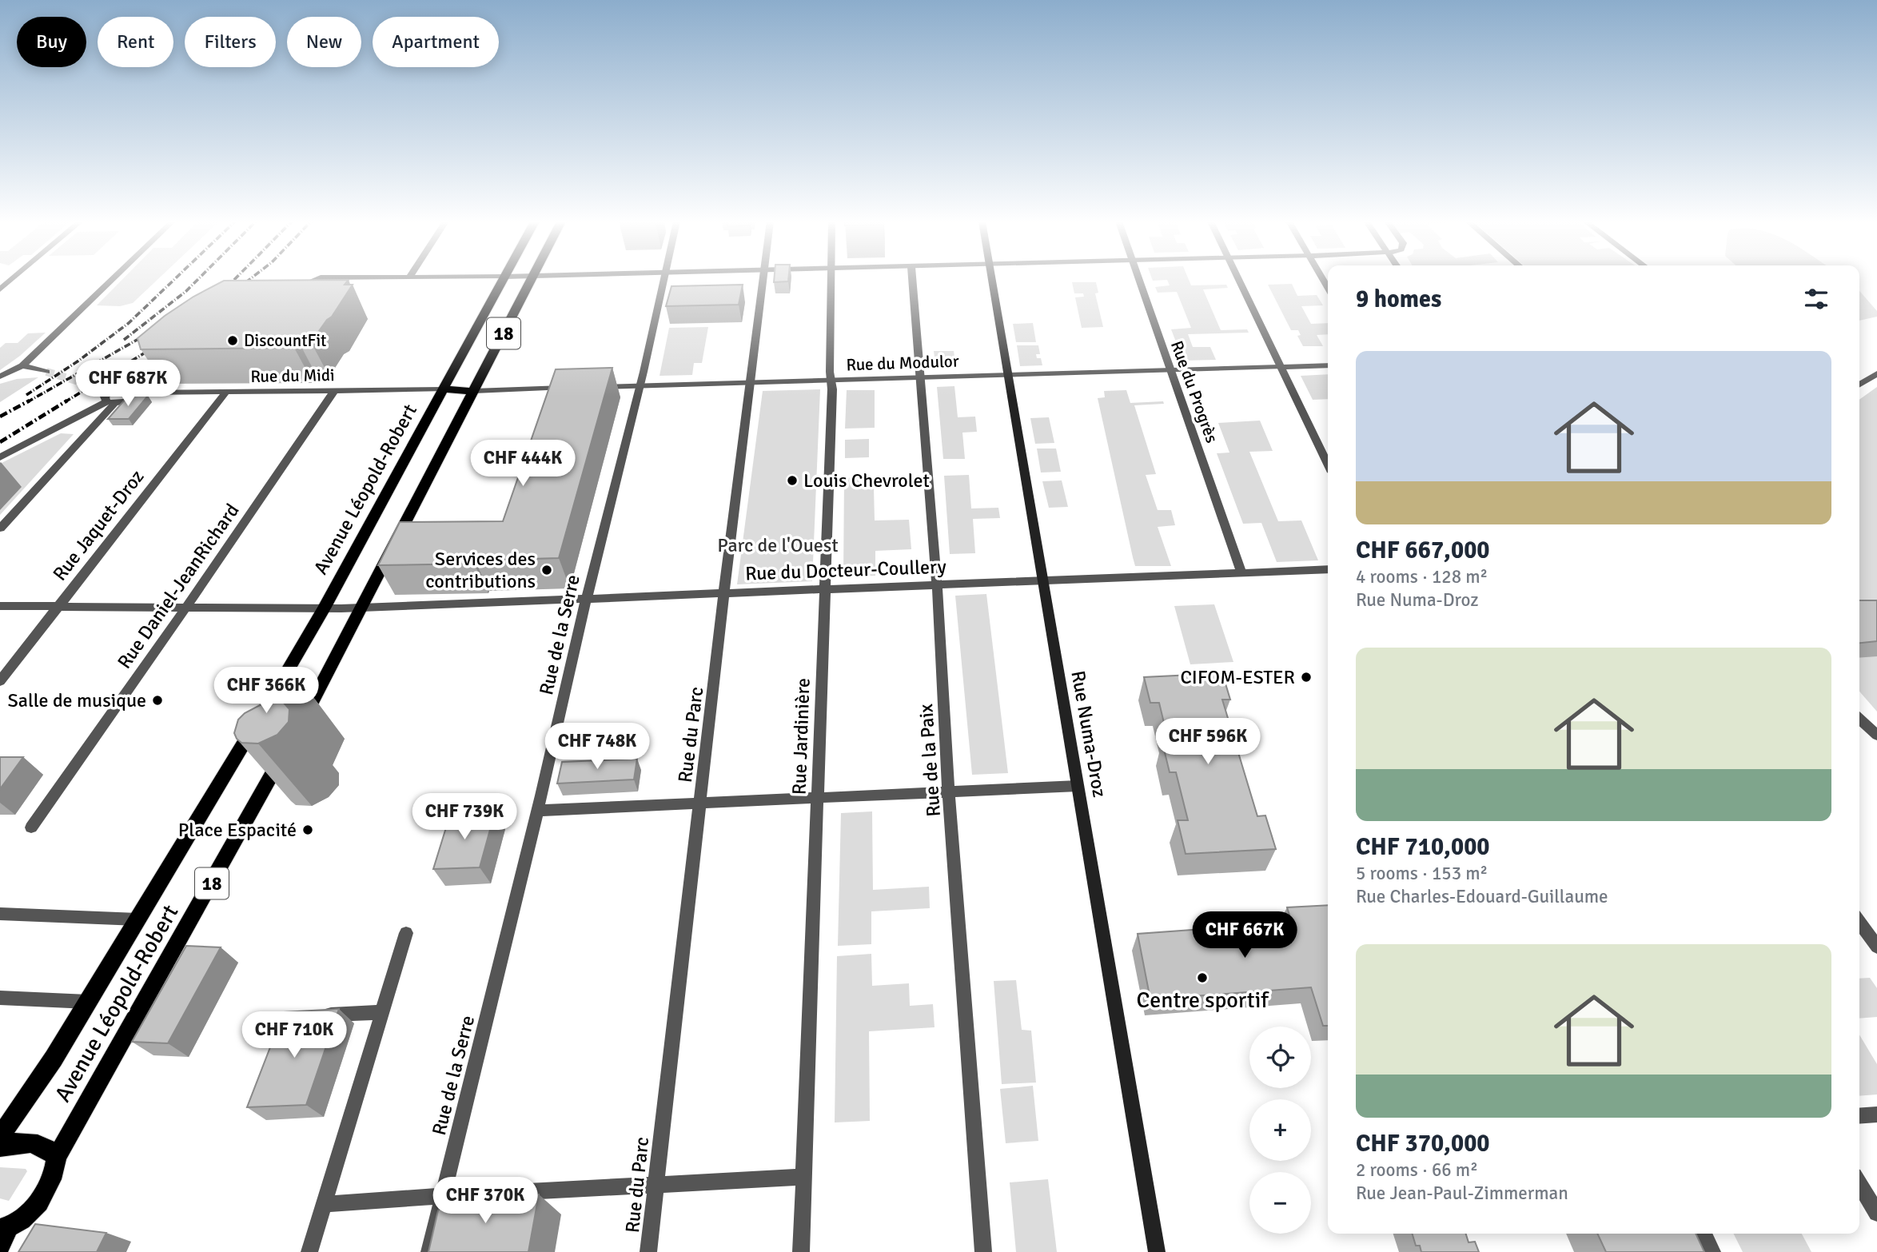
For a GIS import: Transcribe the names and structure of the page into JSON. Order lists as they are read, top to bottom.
{
  "streets": {
    "main road": ["18", "Avenue Léopold-Robert", "Rue Numa-Droz"],
    "street": [
      "Rue du Modulor",
      "Rue du Midi",
      "Rue du Progrès",
      "Rue Jaquet-Droz",
      "Rue du Docteur-Coullery",
      "Rue Daniel-JeanRichard",
      "Rue de la Serre",
      "Rue du Parc",
      "Rue Jardinière",
      "Rue de la Paix"
    ]
  },
  "crossings": [
    ["18", "Avenue Léopold-Robert"],
    ["18", "Rue du Docteur-Coullery"],
    ["Rue du Modulor", "Rue du Progrès"],
    ["Rue du Modulor", "Rue de la Serre"],
    ["Rue du Modulor", "Rue Numa-Droz"],
    ["Rue du Modulor", "Rue du Parc"],
    ["Rue du Modulor", "Rue Jardinière"],
    ["Rue du Modulor", "Rue de la Paix"],
    ["Rue du Midi", "Avenue Léopold-Robert"],
    ["Rue du Midi", "Rue Jaquet-Droz"],
    ["Rue du Midi", "Rue Daniel-JeanRichard"],
    ["Rue du Progrès", "Rue du Docteur-Coullery"],
    ["Rue du Docteur-Coullery", "Rue de la Serre"],
    ["Rue du Docteur-Coullery", "Rue Numa-Droz"],
    ["Rue du Docteur-Coullery", "Rue du Parc"],
    ["Rue du Docteur-Coullery", "Rue Jardinière"],
    ["Rue du Docteur-Coullery", "Rue de la Paix"]
  ],
  "parks": ["Parc de l'Ouest"],
  "places": [
    "DiscountFit",
    "Louis Chevrolet",
    "Services des contributions",
    "CIFOM-ESTER",
    "Salle de musique",
    "Place Espacité",
    "Centre sportif"
  ],
  "page": {
    "chip": [
      "Buy",
      "Rent",
      "Filters",
      "New",
      "Apartment"
    ],
    "heading": "9 homes",
    "list": [
      {
        "name": "CHF 667,000",
        "note": "4 rooms · 128 m² · Rue Numa-Droz"
      },
      {
        "name": "CHF 710,000",
        "note": "5 rooms · 153 m² · Rue Charles-Edouard-Guillaume"
      },
      {
        "name": "CHF 370,000",
        "note": "2 rooms · 66 m² · Rue Jean-Paul-Zimmerman"
      }
    ],
    "price": [
      "CHF 687K",
      "CHF 444K",
      "CHF 366K",
      "CHF 596K",
      "CHF 748K",
      "CHF 739K",
      "CHF 667K",
      "CHF 710K",
      "CHF 370K"
    ],
    "map_buttons": ["+", "−"]
  }
}
